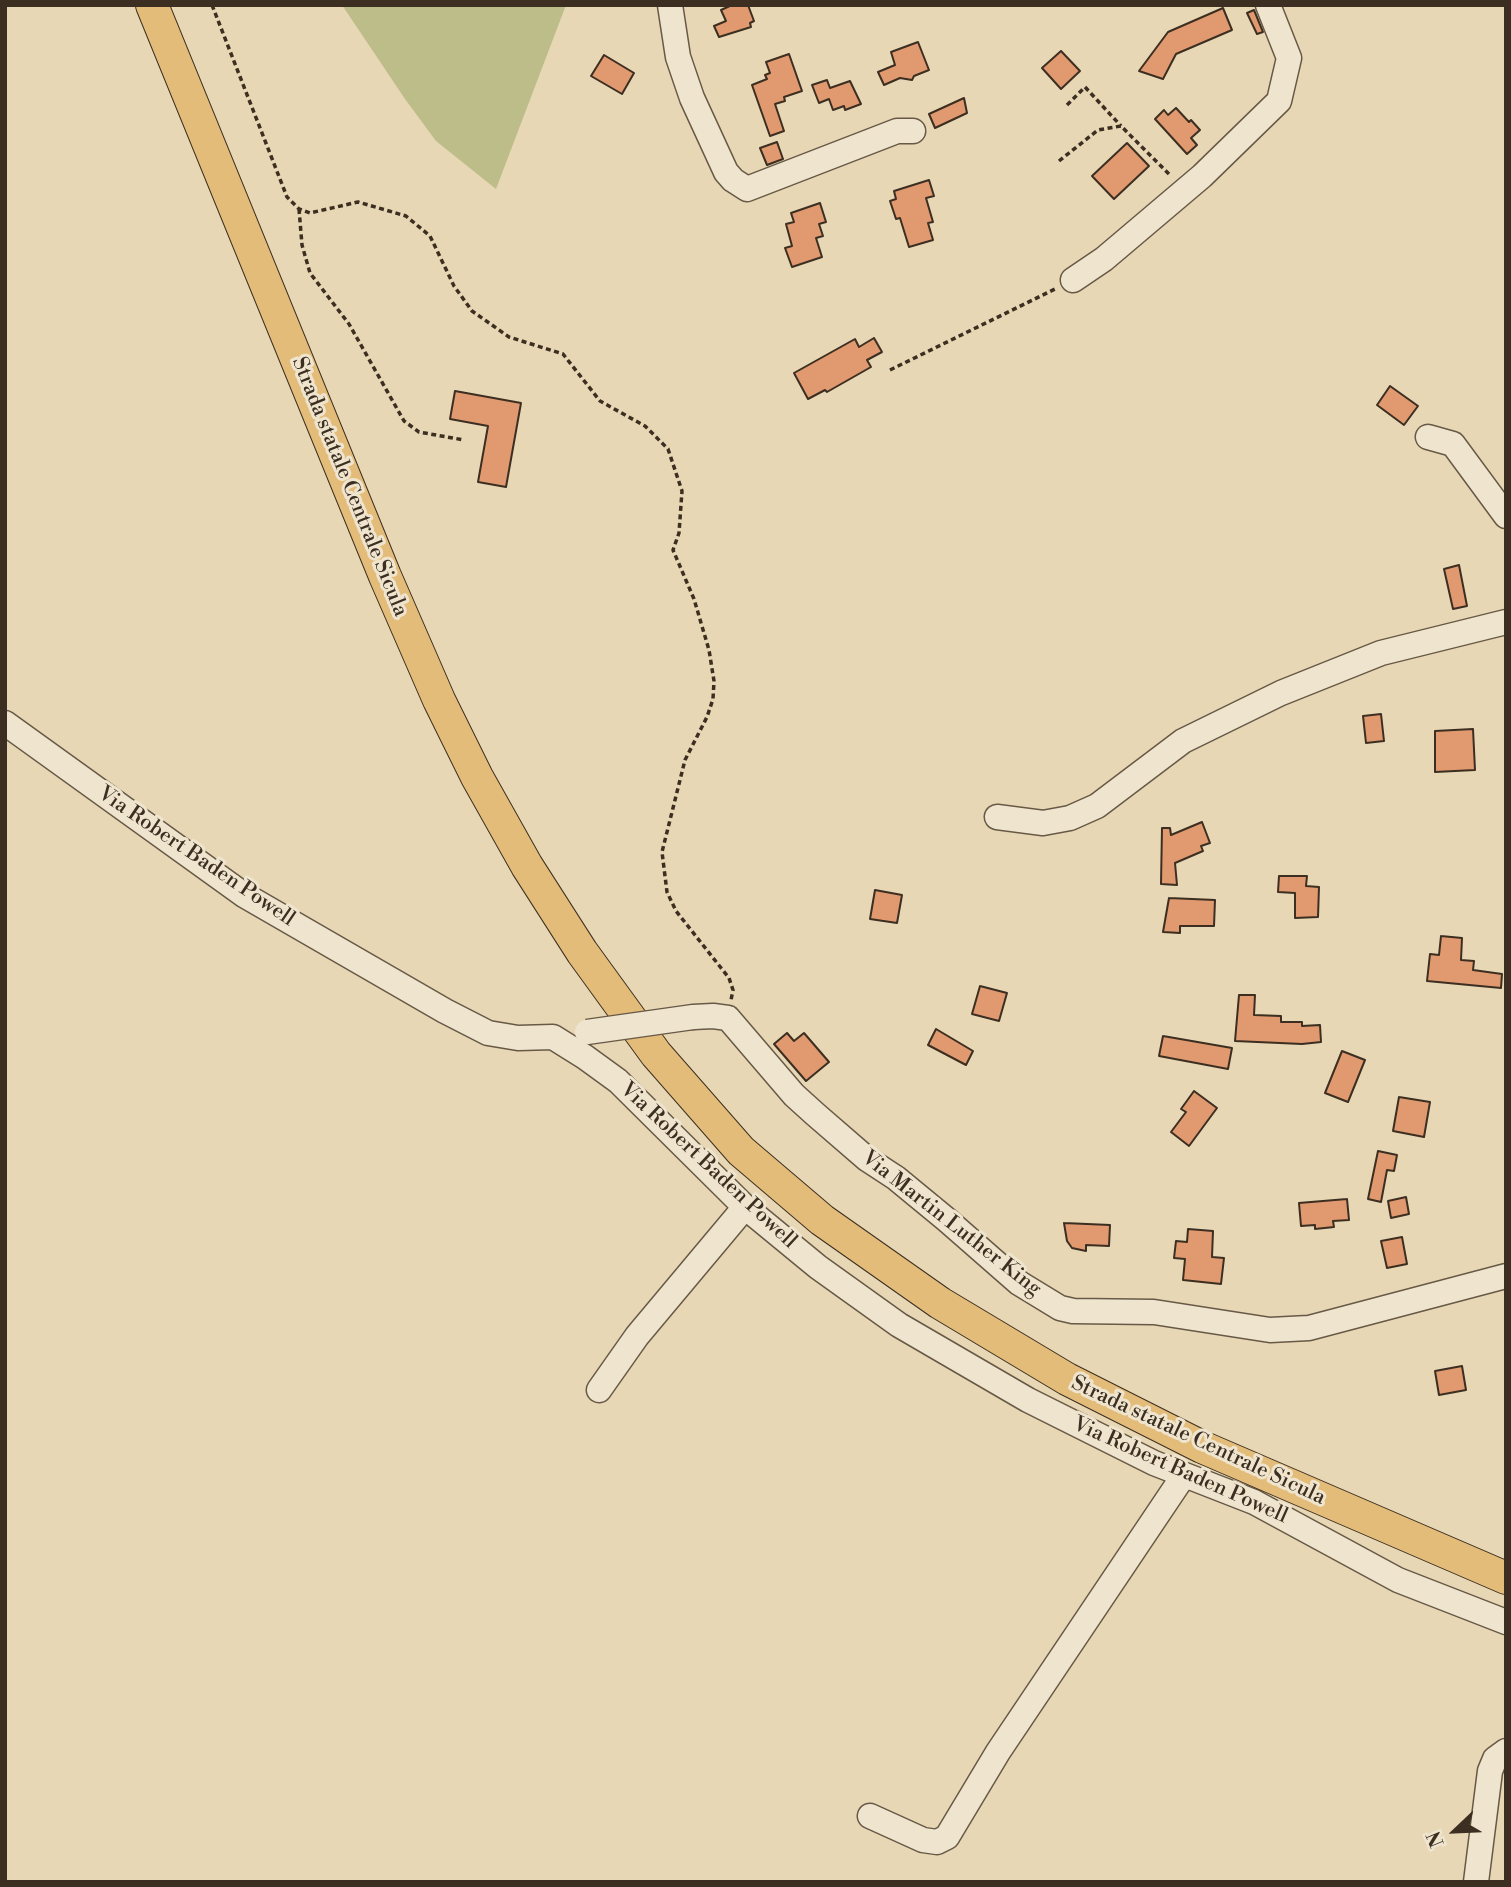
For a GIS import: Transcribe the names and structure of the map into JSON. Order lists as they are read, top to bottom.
{
  "streets": {
    "main road": ["Strada statale Centrale Sicula"],
    "street": ["Via Robert Baden Powell", "Via Martin Luther King"]
  },
  "north": "bottom left"
}
